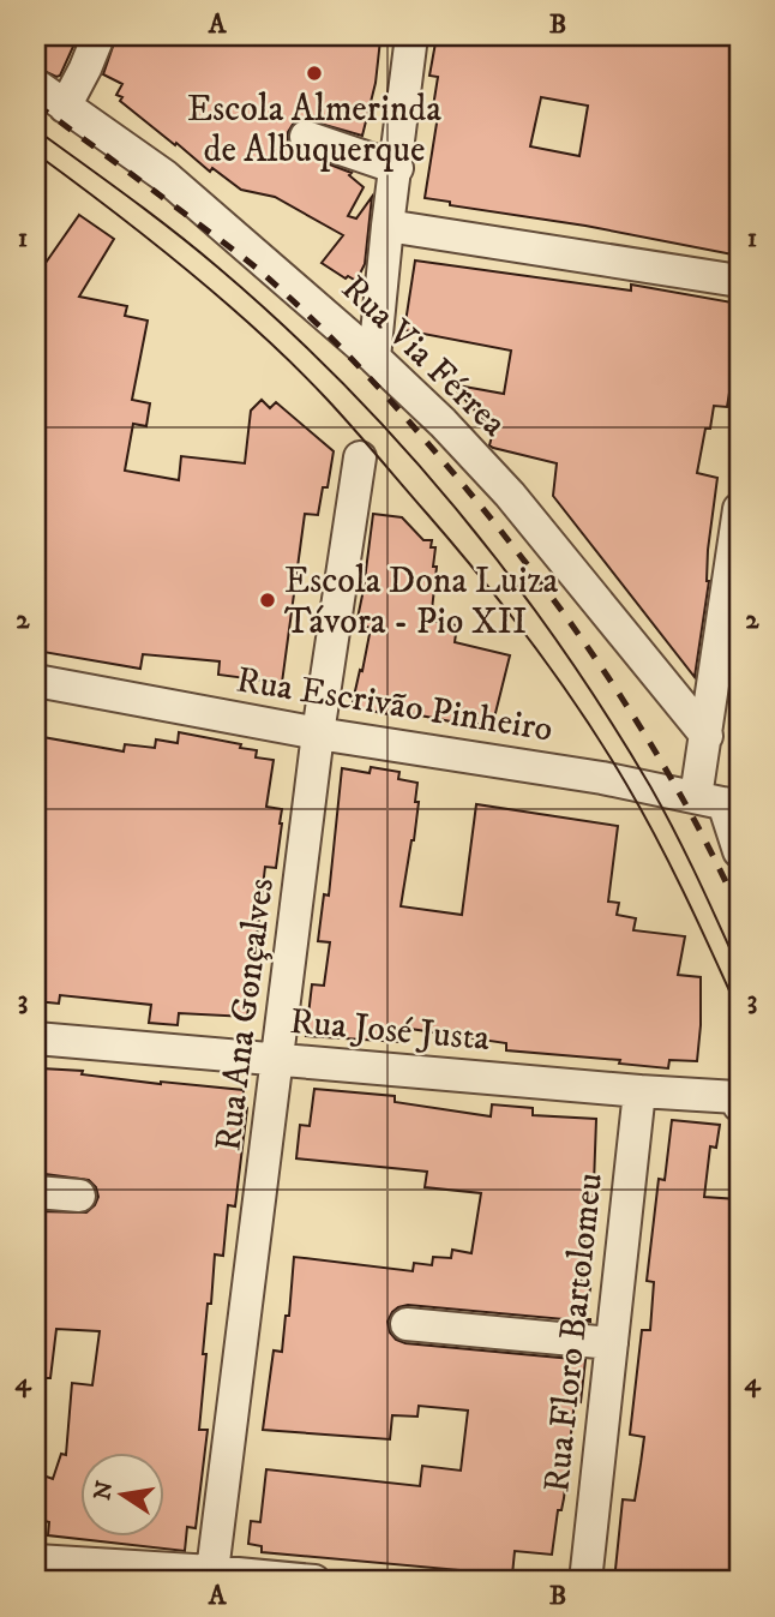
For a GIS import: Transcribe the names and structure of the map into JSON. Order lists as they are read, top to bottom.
{
  "streets": {
    "street": [
      "Rua Via Férrea",
      "Rua Escrivão Pinheiro",
      "Rua Ana Gonçalves",
      "Rua José Justa",
      "Rua Floro Bartolomeu"
    ]
  },
  "crossings": [
    ["Rua Escrivão Pinheiro", "Rua Ana Gonçalves"],
    ["Rua Ana Gonçalves", "Rua José Justa"],
    ["Rua José Justa", "Rua Floro Bartolomeu"]
  ],
  "places": ["Escola Almerinda de Albuquerque", "Escola Dona Luiza Távora - Pio XII"],
  "north": "left",
  "grid": {
    "columns": ["A", "B"],
    "rows": [
      "1",
      "2",
      "3",
      "4"
    ]
  }
}
